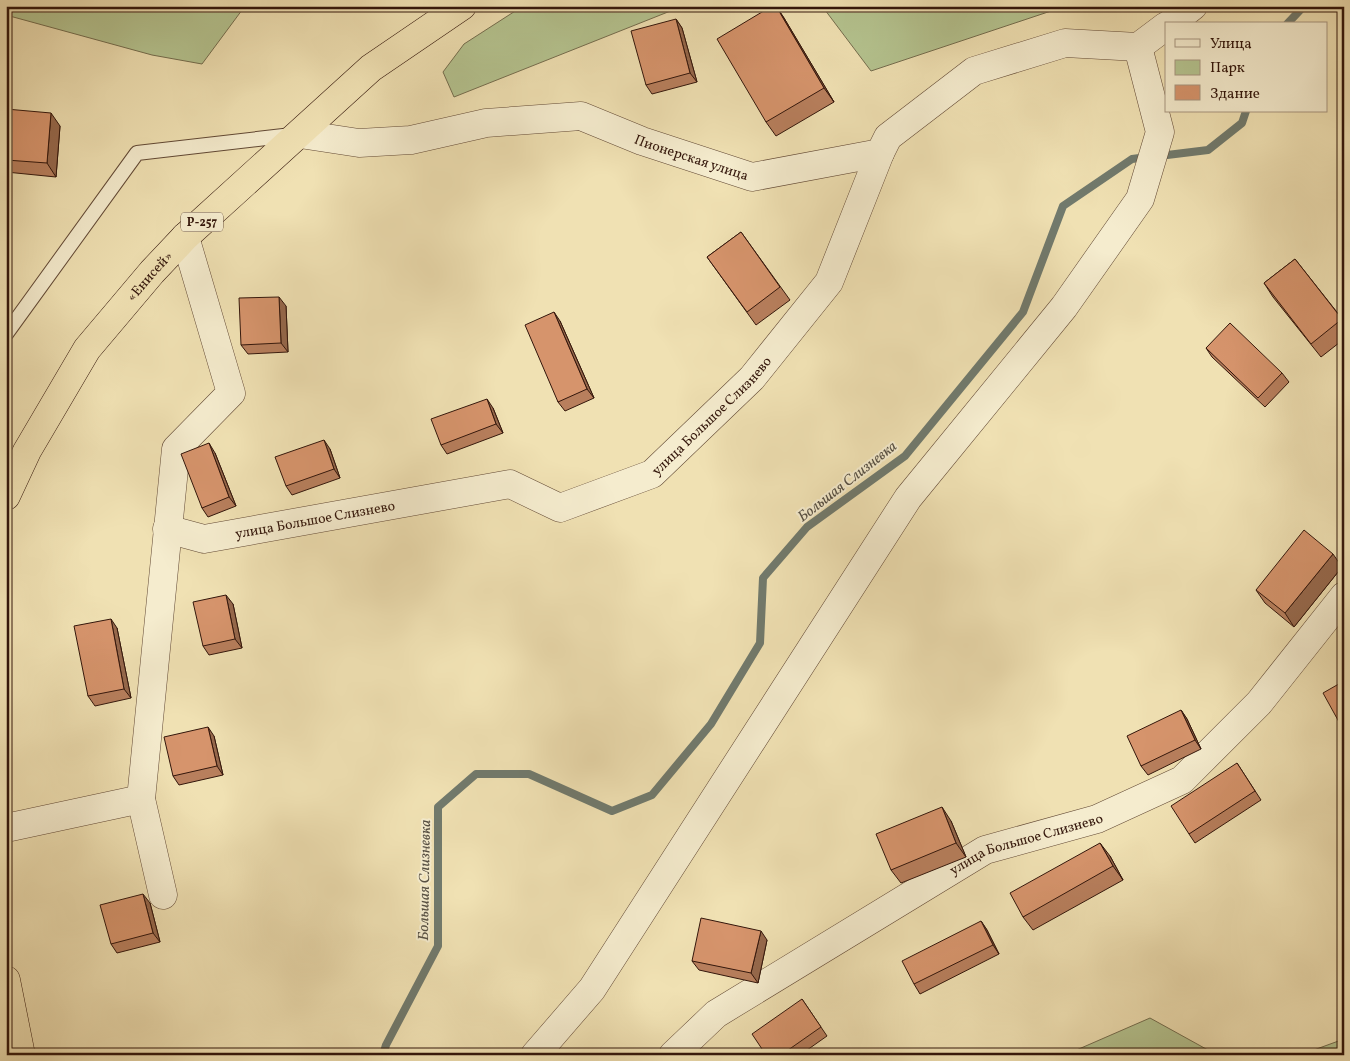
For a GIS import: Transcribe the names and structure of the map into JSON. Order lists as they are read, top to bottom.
{
  "streets": {
    "highway": ["Р-257", "«Енисей»"],
    "street": ["Пионерская улица", "улица Большое Слизнево"]
  },
  "crossings": [
    ["Пионерская улица", "«Енисей»"],
    ["Пионерская улица", "улица Большое Слизнево"]
  ],
  "water": ["Большая Слизневка"],
  "legend": ["Улица", "Парк", "Здание"]
}
